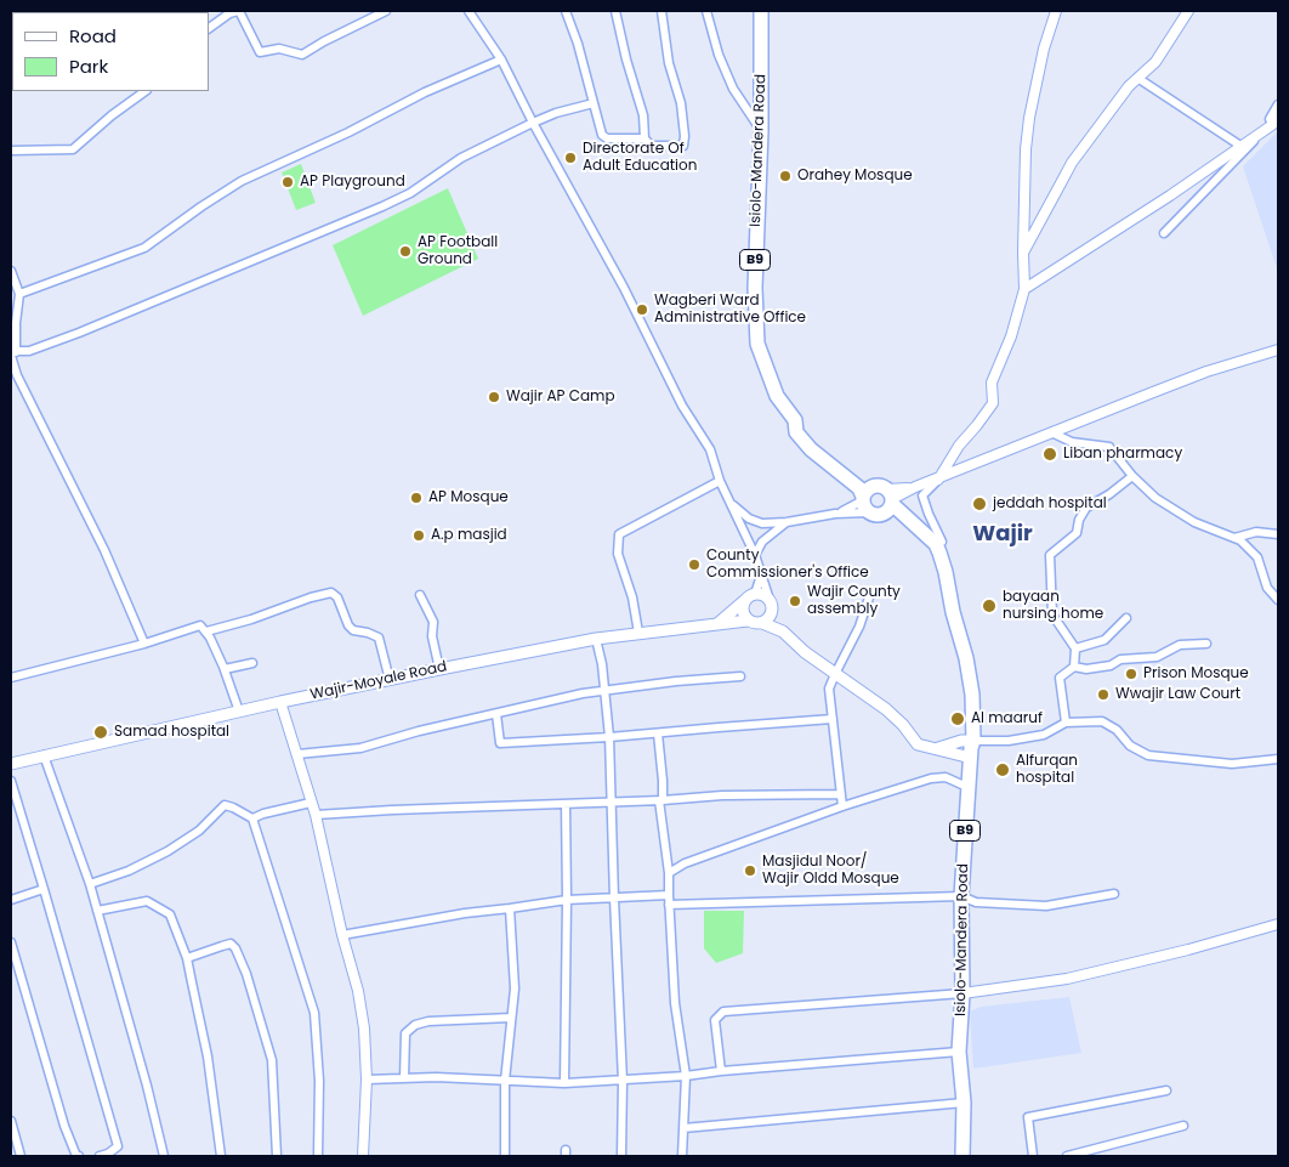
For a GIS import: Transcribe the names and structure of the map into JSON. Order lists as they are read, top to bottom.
{
  "streets": {
    "highway": ["Isiolo-Mandera Road", "B9"],
    "main road": ["Wajir-Moyale Road"]
  },
  "districts": ["Wajir"],
  "places": [
    "Directorate Of Adult Education",
    "Orahey Mosque",
    "AP Playground",
    "AP Football Ground",
    "Wagberi Ward Administrative Office",
    "Wajir AP Camp",
    "Liban pharmacy",
    "AP Mosque",
    "jeddah hospital",
    "A.p masjid",
    "County Commissioner's Office",
    "Wajir County assembly",
    "bayaan nursing home",
    "Prison Mosque",
    "Wwajir Law Court",
    "Al maaruf",
    "Samad hospital",
    "Alfurqan hospital",
    "Masjidul Noor/ Wajir Oldd Mosque"
  ],
  "legend": ["Road", "Park"]
}
